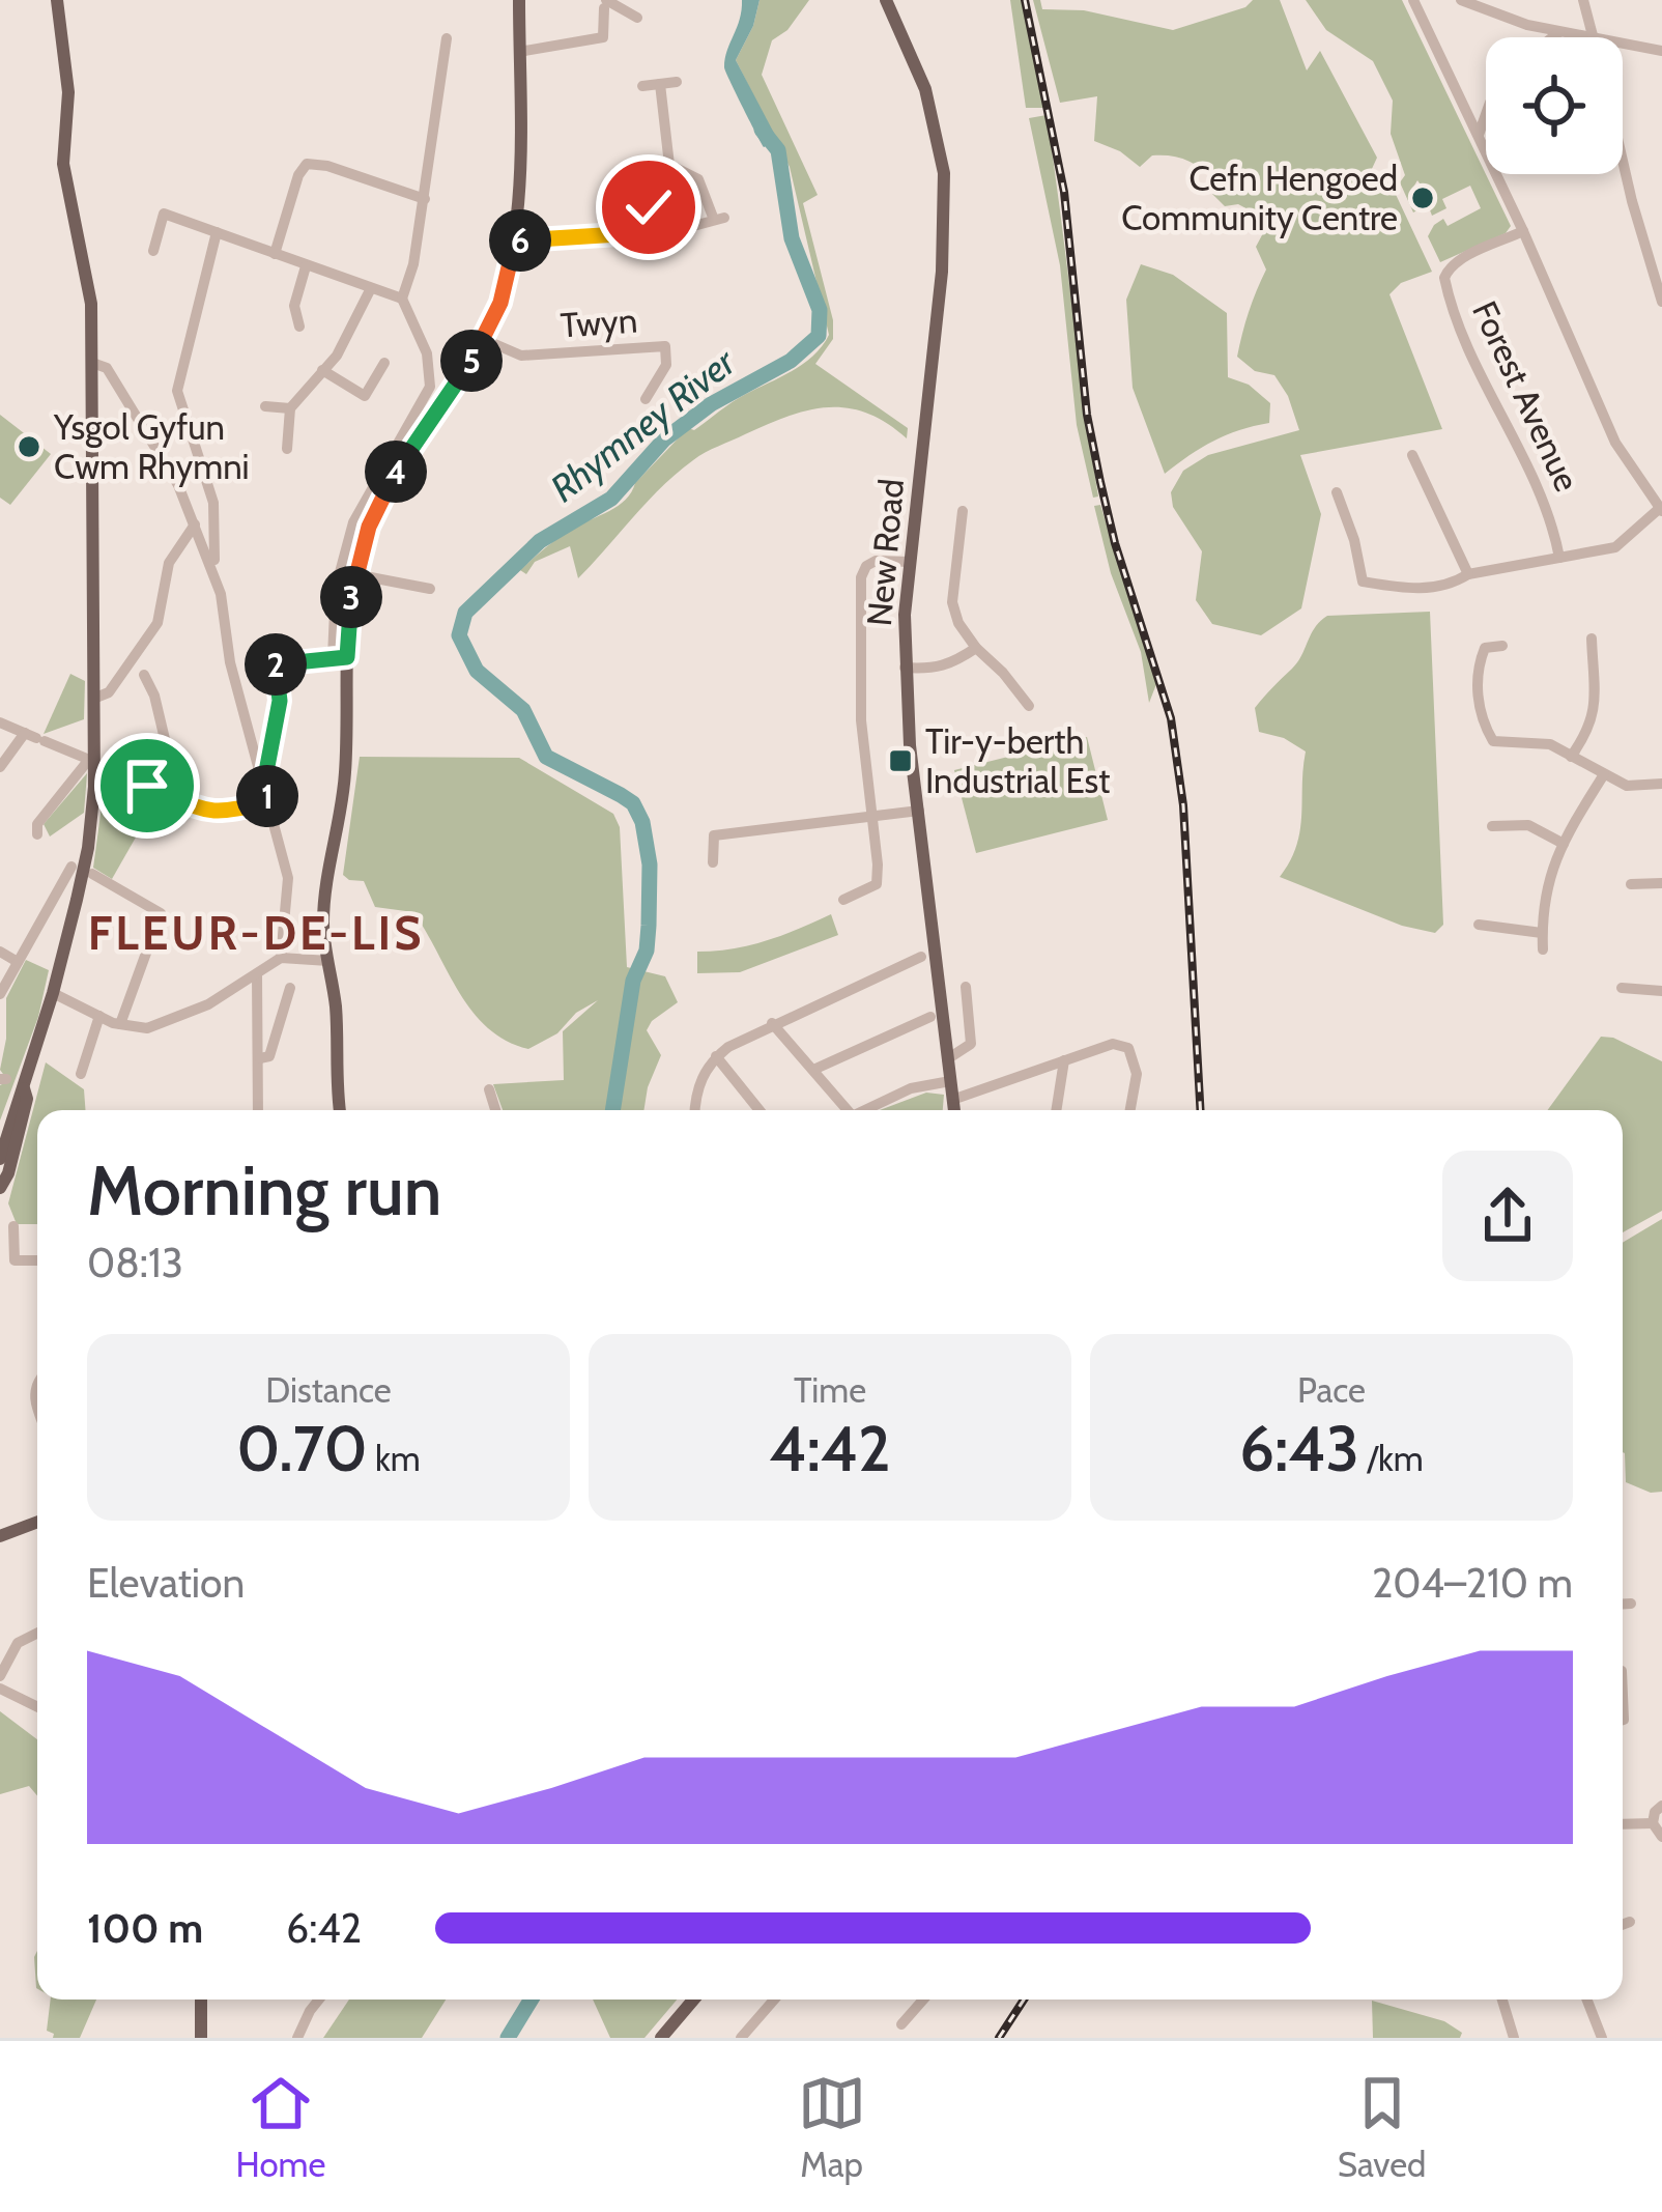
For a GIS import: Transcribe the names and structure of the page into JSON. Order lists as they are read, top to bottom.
{
  "streets": {
    "main road": ["New Road"],
    "street": ["Twyn", "Forest Avenue"]
  },
  "districts": ["FLEUR-DE-LIS"],
  "water": ["Rhymney River"],
  "places": {
    "other": ["Cefn Hengoed Community Centre", "Ysgol Gyfun Cwm Rhymni"],
    "transit": ["Tir-y-berth Industrial Est"]
  },
  "page": {
    "pins": [
      "6",
      "5",
      "4",
      "3",
      "2",
      "1"
    ],
    "heading": ["Morning run", "08:13"],
    "stats": [
      ["Distance", "0.70 km"],
      ["Time", "4:42"],
      ["Pace", "6:43 /km"]
    ],
    "chart": ["Elevation", "204–210 m"],
    "list": [
      {
        "name": "100 m",
        "note": "6:42"
      }
    ],
    "tabs": ["Home", "Map", "Saved"]
  }
}
